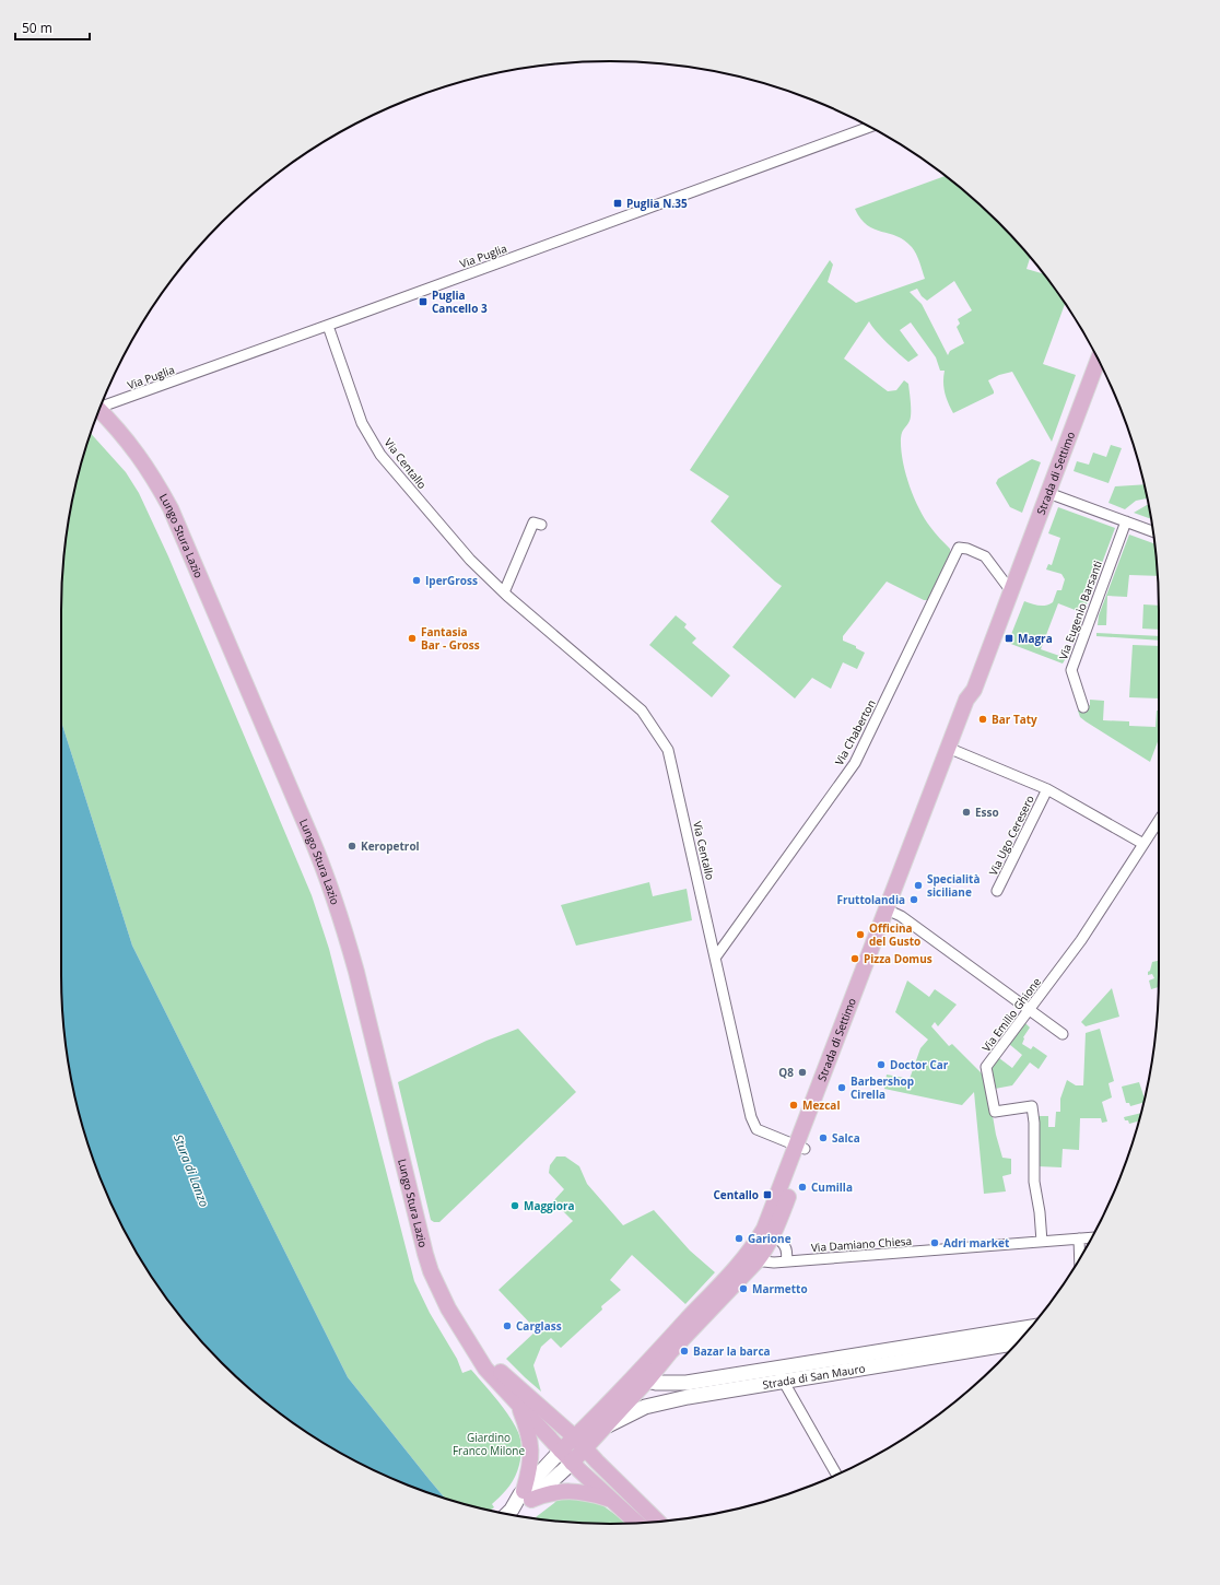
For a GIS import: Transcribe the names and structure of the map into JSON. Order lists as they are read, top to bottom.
{
  "streets": {
    "main road": ["Strada di Settimo", "Lungo Stura Lazio", "Strada di San Mauro"],
    "street": [
      "Via Puglia",
      "Via Centallo",
      "Via Eugenio Barsanti",
      "Via Chaberton",
      "Via Ugo Ceresero",
      "Via Emilio Ghione",
      "Via Damiano Chiesa"
    ]
  },
  "crossings": [
    ["Via Puglia", "Via Centallo"],
    ["Via Centallo", "Strada di Settimo"],
    ["Via Centallo", "Via Chaberton"],
    ["Strada di Settimo", "Via Chaberton"],
    ["Strada di Settimo", "Via Ugo Ceresero"],
    ["Strada di Settimo", "Via Damiano Chiesa"],
    ["Strada di Settimo", "Strada di San Mauro"],
    ["Via Ugo Ceresero", "Via Emilio Ghione"],
    ["Via Emilio Ghione", "Via Damiano Chiesa"]
  ],
  "water": ["Stura di Lanzo"],
  "parks": ["Giardino Franco Milone"],
  "places": {
    "transit": [
      "Puglia N.35",
      "Puglia Cancello 3",
      "Magra",
      "Centallo"
    ],
    "other": [
      "IperGross",
      "Fantasia Bar - Gross",
      "Bar Taty",
      "Esso",
      "Keropetrol",
      "Specialità siciliane",
      "Fruttolandia",
      "Officina del Gusto",
      "Pizza Domus",
      "Doctor Car",
      "Q8",
      "Barbershop Cirella",
      "Mezcal",
      "Salca",
      "Cumilla",
      "Maggiora",
      "Garione",
      "Adri market",
      "Marmetto",
      "Carglass",
      "Bazar la barca"
    ]
  },
  "scale_bar": "50 m"
}
